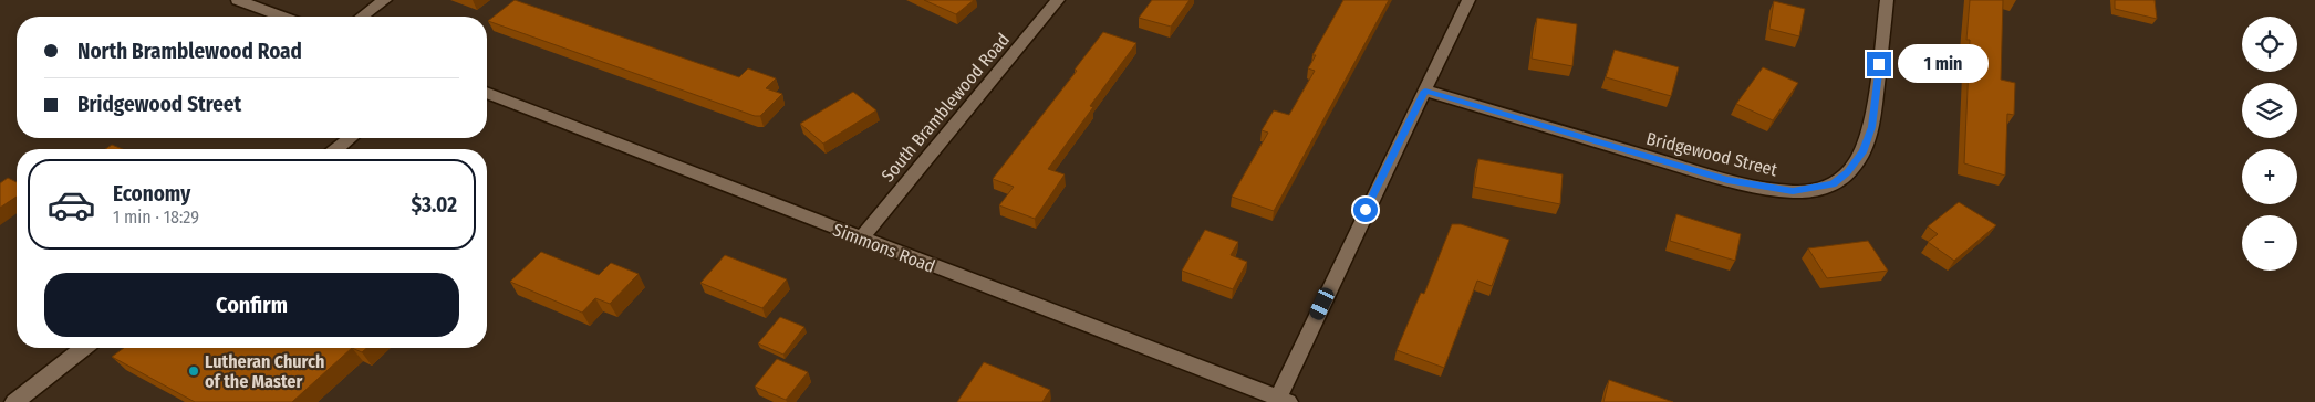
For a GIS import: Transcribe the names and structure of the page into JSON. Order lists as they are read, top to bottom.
{
  "streets": {
    "street": ["South Bramblewood Road", "Bridgewood Street", "Simmons Road"]
  },
  "crossings": [
    ["South Bramblewood Road", "Simmons Road"]
  ],
  "places": ["Lutheran Church of the Master"],
  "page": {
    "map_buttons": ["+", "−"],
    "banner": ["North Bramblewood Road", "Bridgewood Street"],
    "bubble": "1 min",
    "list": [
      {
        "name": "Economy",
        "note": "1 min · 18:29",
        "value": "$3.02"
      }
    ],
    "buttons": "Confirm"
  }
}
